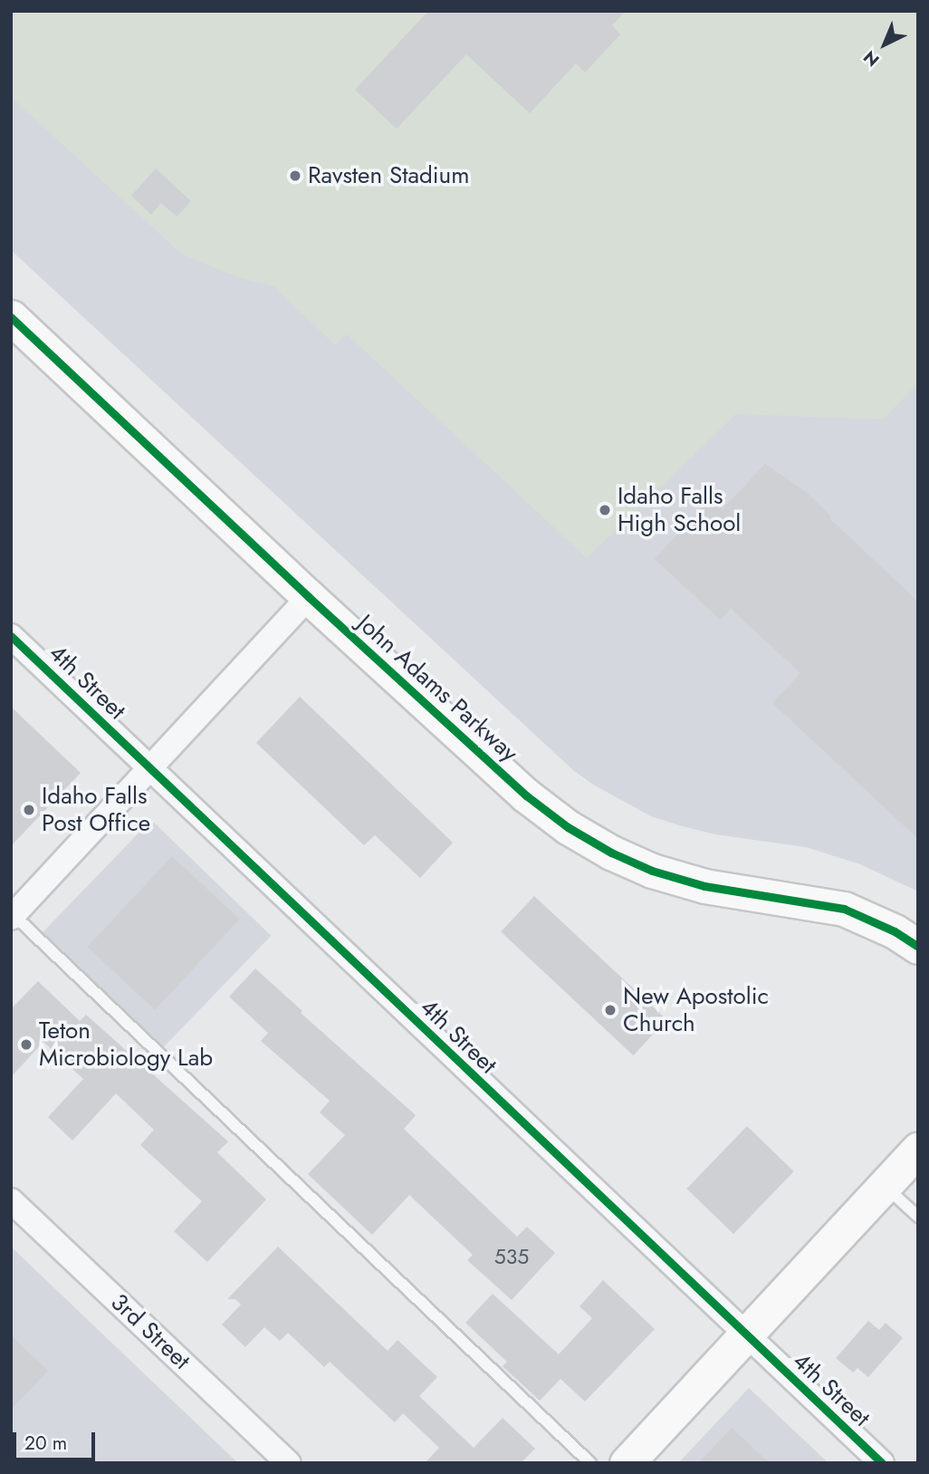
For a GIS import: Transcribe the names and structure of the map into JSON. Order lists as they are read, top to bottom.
{
  "streets": {
    "street": ["4th Street", "John Adams Parkway", "3rd Street"]
  },
  "places": [
    "Ravsten Stadium",
    "Idaho Falls High School",
    "Idaho Falls Post Office",
    "New Apostolic Church",
    "Teton Microbiology Lab"
  ],
  "house_numbers": ["535"],
  "scale_bar": "20 m",
  "north": "bottom left"
}
